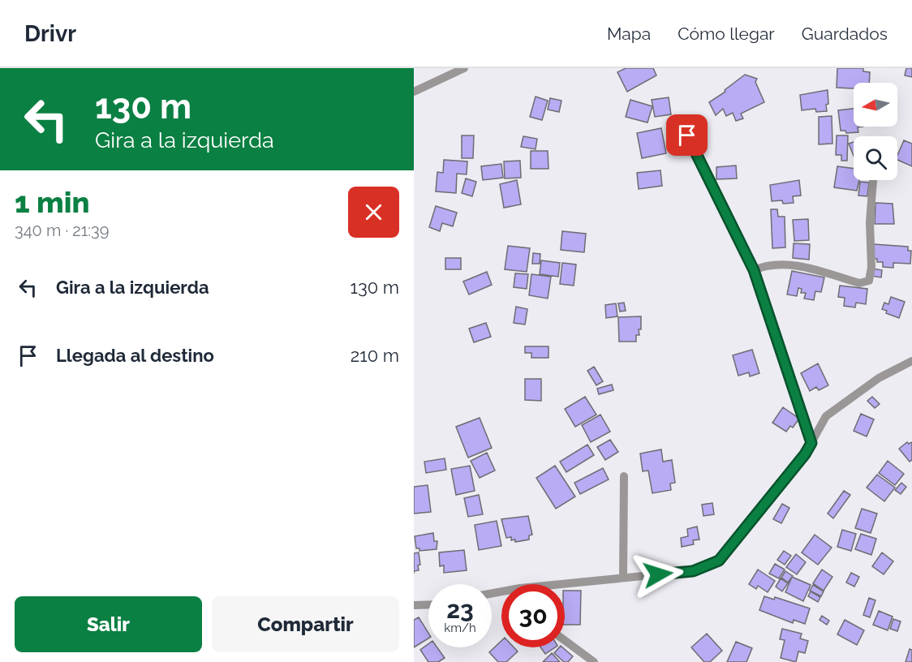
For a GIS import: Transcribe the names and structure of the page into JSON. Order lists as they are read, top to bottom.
{
  "north": "left",
  "page": {
    "header": "Drivr",
    "nav": ["Mapa", "Cómo llegar", "Guardados"],
    "turn": ["130 m", "Gira a la izquierda"],
    "heading": ["1 min", "340 m · 21:39"],
    "list": [
      {
        "name": "Gira a la izquierda",
        "value": "130 m"
      },
      {
        "name": "Llegada al destino",
        "value": "210 m"
      }
    ],
    "speed": "23 km/h",
    "limit": "30",
    "buttons": ["Salir", "Compartir"]
  }
}
